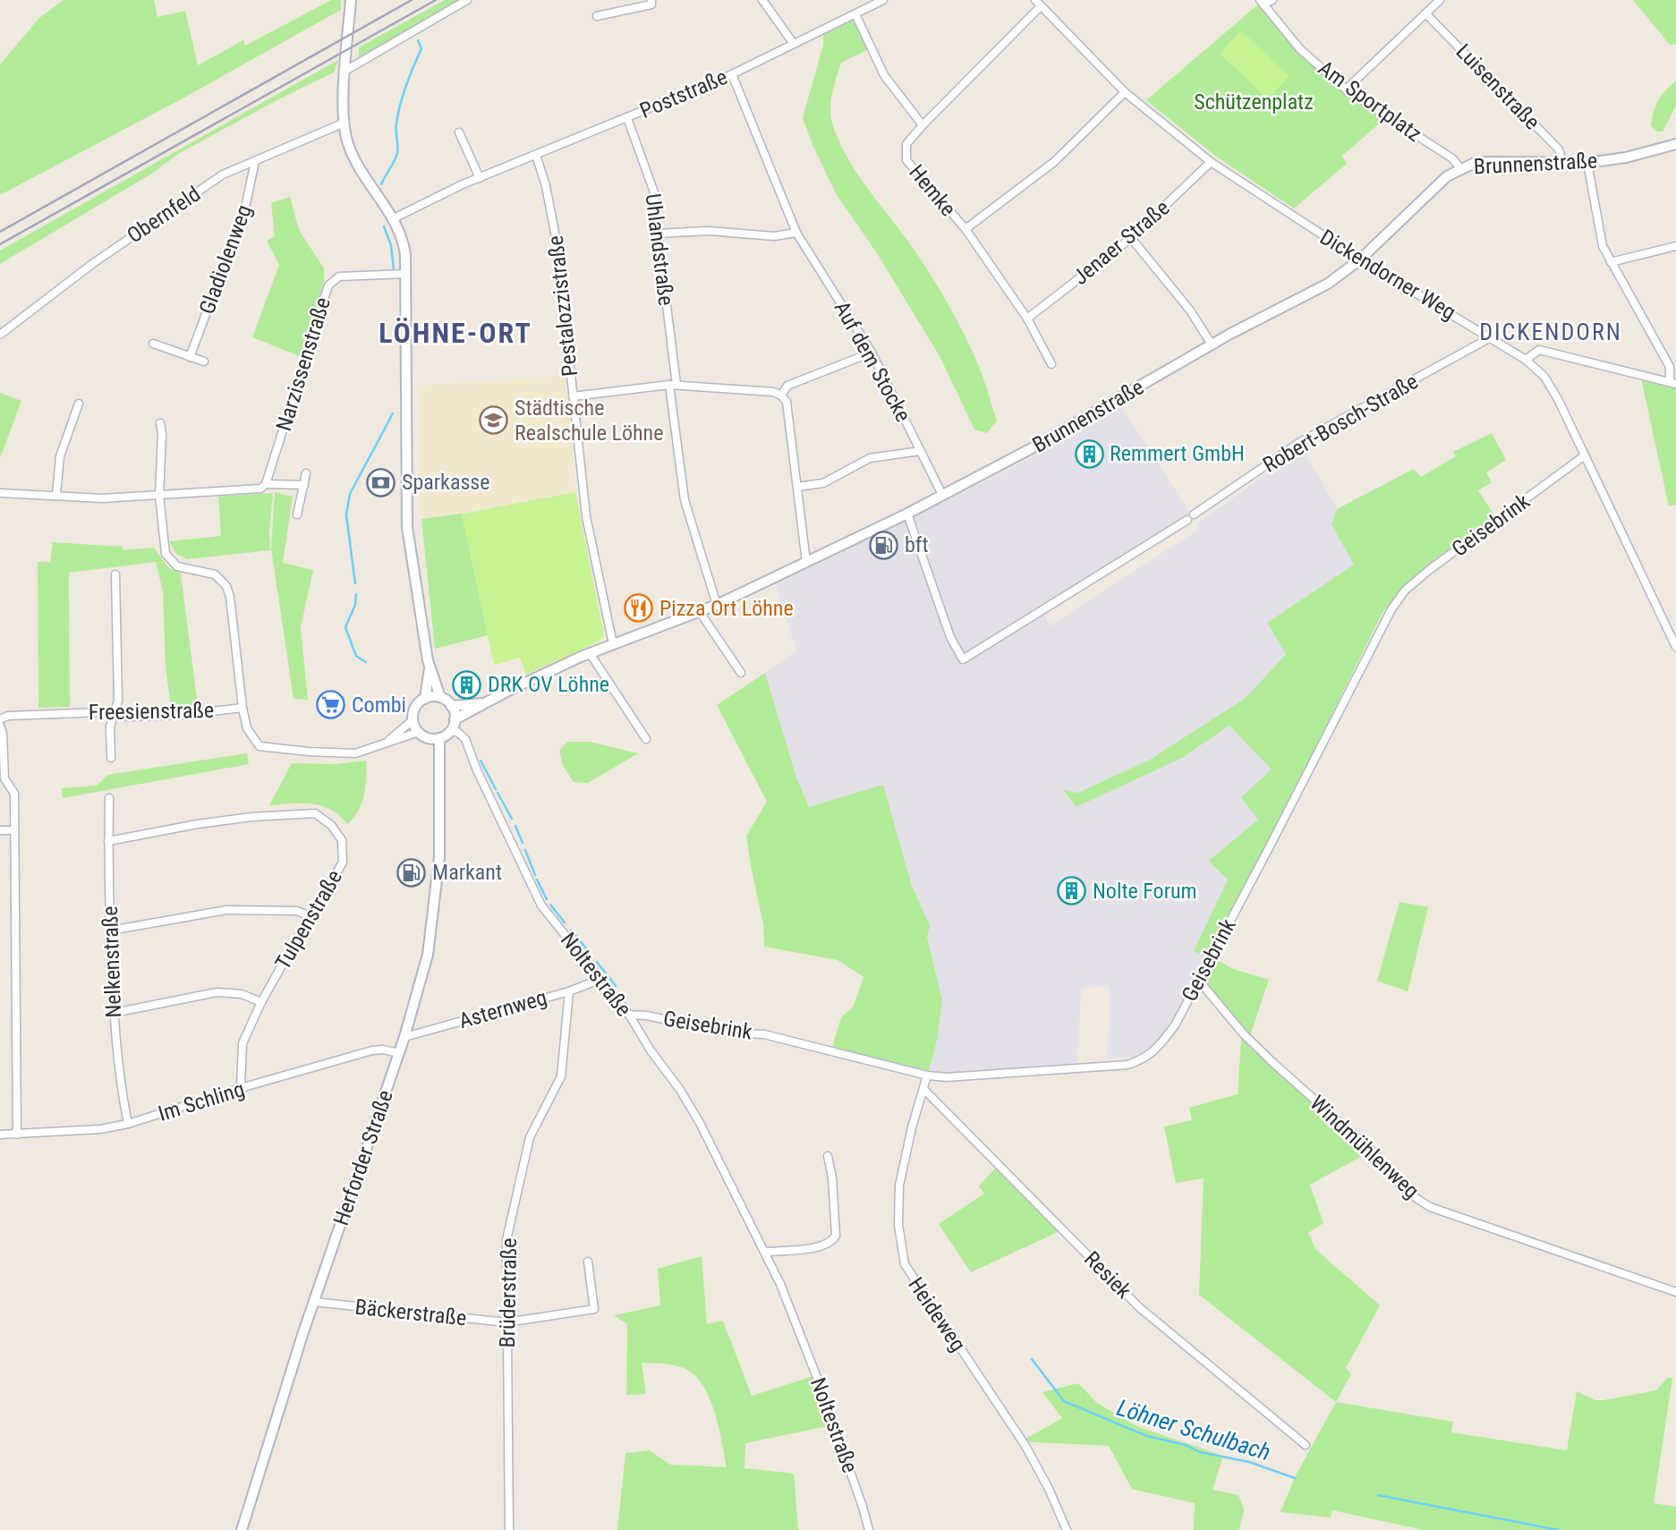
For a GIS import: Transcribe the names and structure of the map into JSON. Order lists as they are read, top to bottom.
{
  "streets": {
    "main road": ["Brunnenstraße", "Herforder Straße"],
    "street": [
      "Luisenstraße",
      "Poststraße",
      "Am Sportplatz",
      "Hemke",
      "Obernfeld",
      "Jenaer Straße",
      "Uhlandstraße",
      "Gladiolenweg",
      "Dickendorner Weg",
      "Pestalozzistraße",
      "Auf dem Stocke",
      "Narzissenstraße",
      "Robert-Bosch-Straße",
      "Geisebrink",
      "Freesienstraße",
      "Tulpenstraße",
      "Nelkenstraße",
      "Noltestraße",
      "Asternweg",
      "Im Schling",
      "Windmühlenweg",
      "Resiek",
      "Brüderstraße",
      "Bäckerstraße",
      "Heideweg"
    ]
  },
  "crossings": [
    ["Luisenstraße", "Brunnenstraße"],
    ["Poststraße", "Uhlandstraße"],
    ["Poststraße", "Pestalozzistraße"],
    ["Poststraße", "Auf dem Stocke"],
    ["Am Sportplatz", "Brunnenstraße"],
    ["Brunnenstraße", "Uhlandstraße"],
    ["Brunnenstraße", "Dickendorner Weg"],
    ["Brunnenstraße", "Pestalozzistraße"],
    ["Brunnenstraße", "Auf dem Stocke"],
    ["Brunnenstraße", "Robert-Bosch-Straße"],
    ["Brunnenstraße", "Freesienstraße"],
    ["Brunnenstraße", "Noltestraße"],
    ["Brunnenstraße", "Herforder Straße"],
    ["Hemke", "Jenaer Straße"],
    ["Hemke", "Dickendorner Weg"],
    ["Obernfeld", "Gladiolenweg"],
    ["Jenaer Straße", "Dickendorner Weg"],
    ["Dickendorner Weg", "Robert-Bosch-Straße"],
    ["Dickendorner Weg", "Geisebrink"],
    ["Geisebrink", "Noltestraße"],
    ["Geisebrink", "Windmühlenweg"],
    ["Geisebrink", "Heideweg"],
    ["Freesienstraße", "Noltestraße"],
    ["Freesienstraße", "Herforder Straße"],
    ["Tulpenstraße", "Nelkenstraße"],
    ["Tulpenstraße", "Im Schling"],
    ["Nelkenstraße", "Im Schling"],
    ["Noltestraße", "Asternweg"],
    ["Noltestraße", "Herforder Straße"],
    ["Asternweg", "Herforder Straße"],
    ["Asternweg", "Brüderstraße"],
    ["Im Schling", "Herforder Straße"],
    ["Herforder Straße", "Bäckerstraße"],
    ["Resiek", "Heideweg"],
    ["Brüderstraße", "Bäckerstraße"]
  ],
  "districts": ["DICKENDORN", "LÖHNE-ORT"],
  "water": ["Löhner Schulbach"],
  "parks": ["Schützenplatz"],
  "places": {
    "school or university": ["Städtische Realschule Löhne"],
    "building": ["Remmert GmbH", "DRK OV Löhne", "Nolte Forum"],
    "bank": ["Sparkasse"],
    "fuel station": ["bft", "Markant"],
    "restaurant": ["Pizza Ort Löhne"],
    "supermarket": ["Combi"]
  }
}
